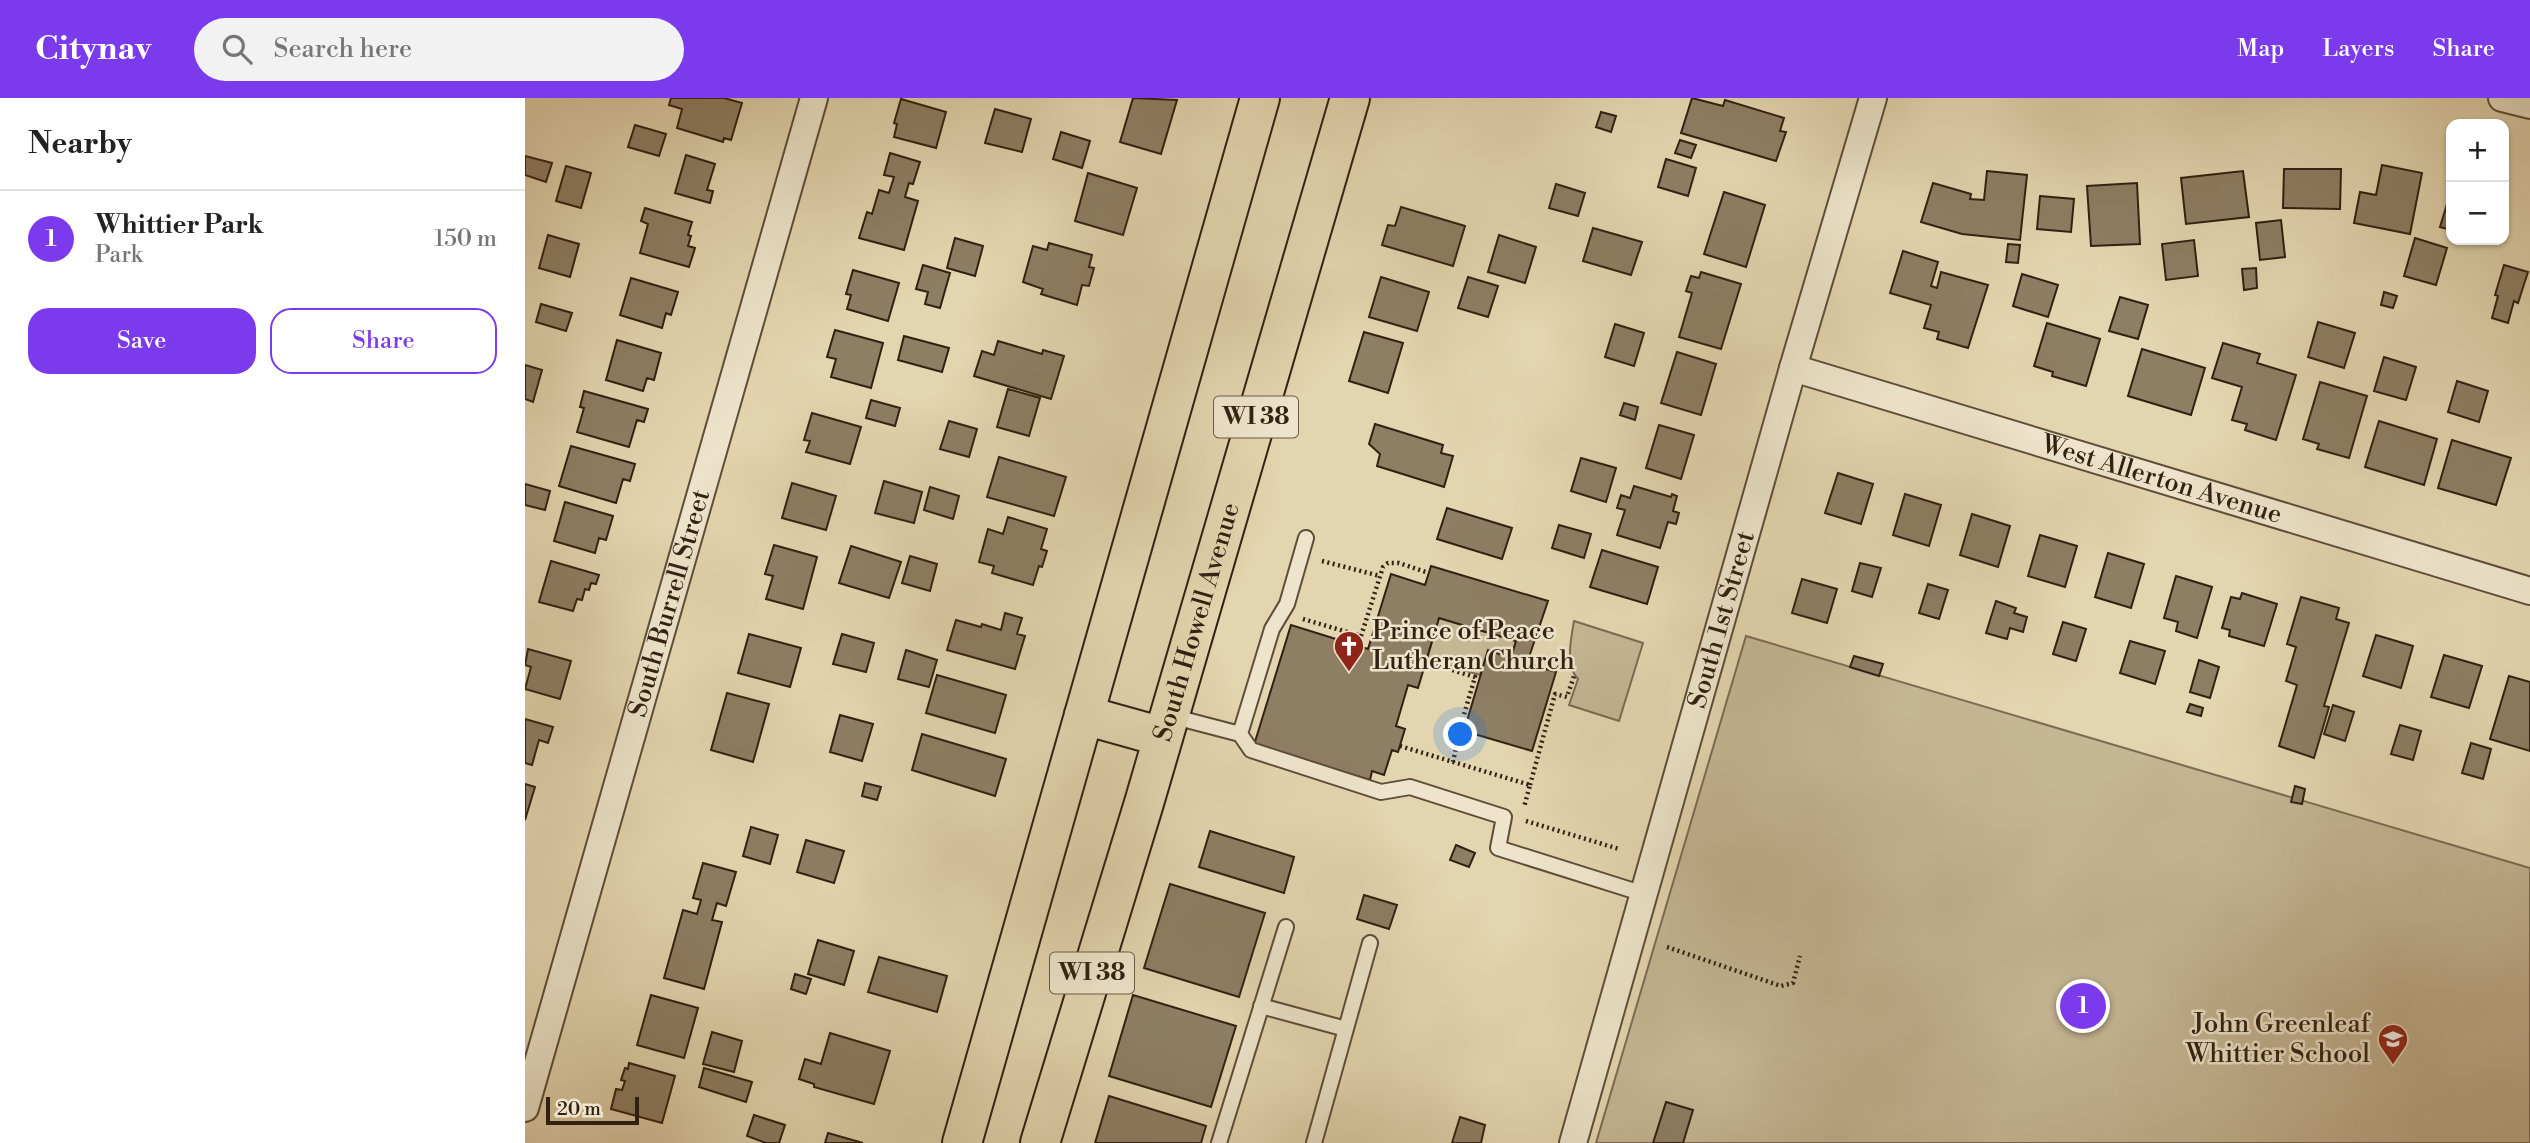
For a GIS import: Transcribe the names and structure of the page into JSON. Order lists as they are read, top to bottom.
{
  "streets": {
    "main road": ["WI 38", "South Howell Avenue"],
    "street": ["West Allerton Avenue", "South Burrell Street", "South 1st Street"]
  },
  "crossings": [
    ["West Allerton Avenue", "South 1st Street"]
  ],
  "places": {
    "church": ["Prince of Peace Lutheran Church"],
    "school or university": ["John Greenleaf Whittier School"]
  },
  "scale_bar": "20 m",
  "page": {
    "header": "Citynav",
    "search": "Search here",
    "nav": ["Map", "Layers", "Share"],
    "heading": "Nearby",
    "map_buttons": ["+", "−"],
    "list": [
      {
        "mark": "1",
        "name": "Whittier Park",
        "note": "Park",
        "value": "150 m"
      }
    ],
    "buttons": ["Save", "Share"],
    "pins": "1",
    "scale": "20 m"
  }
}
